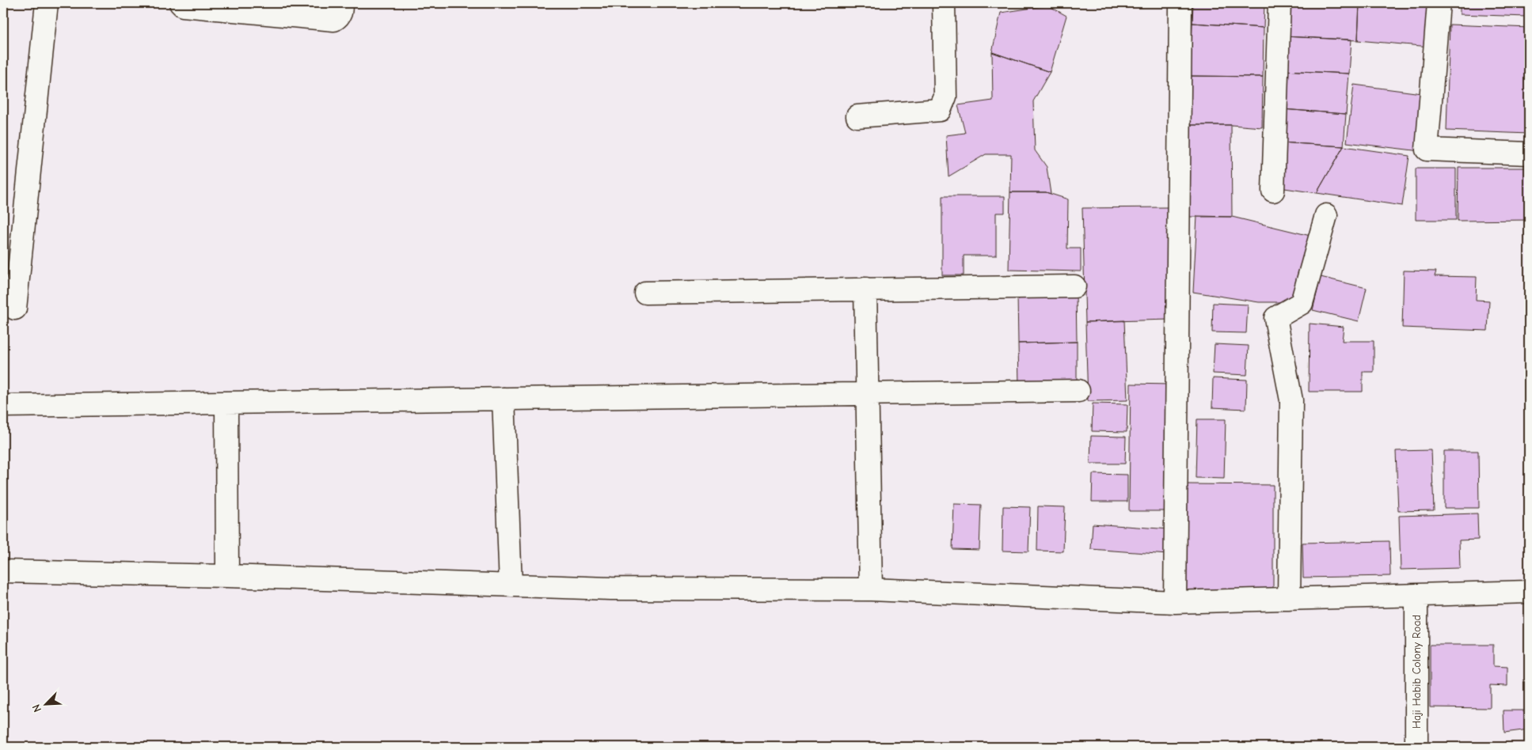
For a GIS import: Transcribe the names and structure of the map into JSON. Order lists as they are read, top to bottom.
{
  "streets": {
    "street": ["Haji Habib Colony Road"]
  },
  "north": "bottom left"
}
